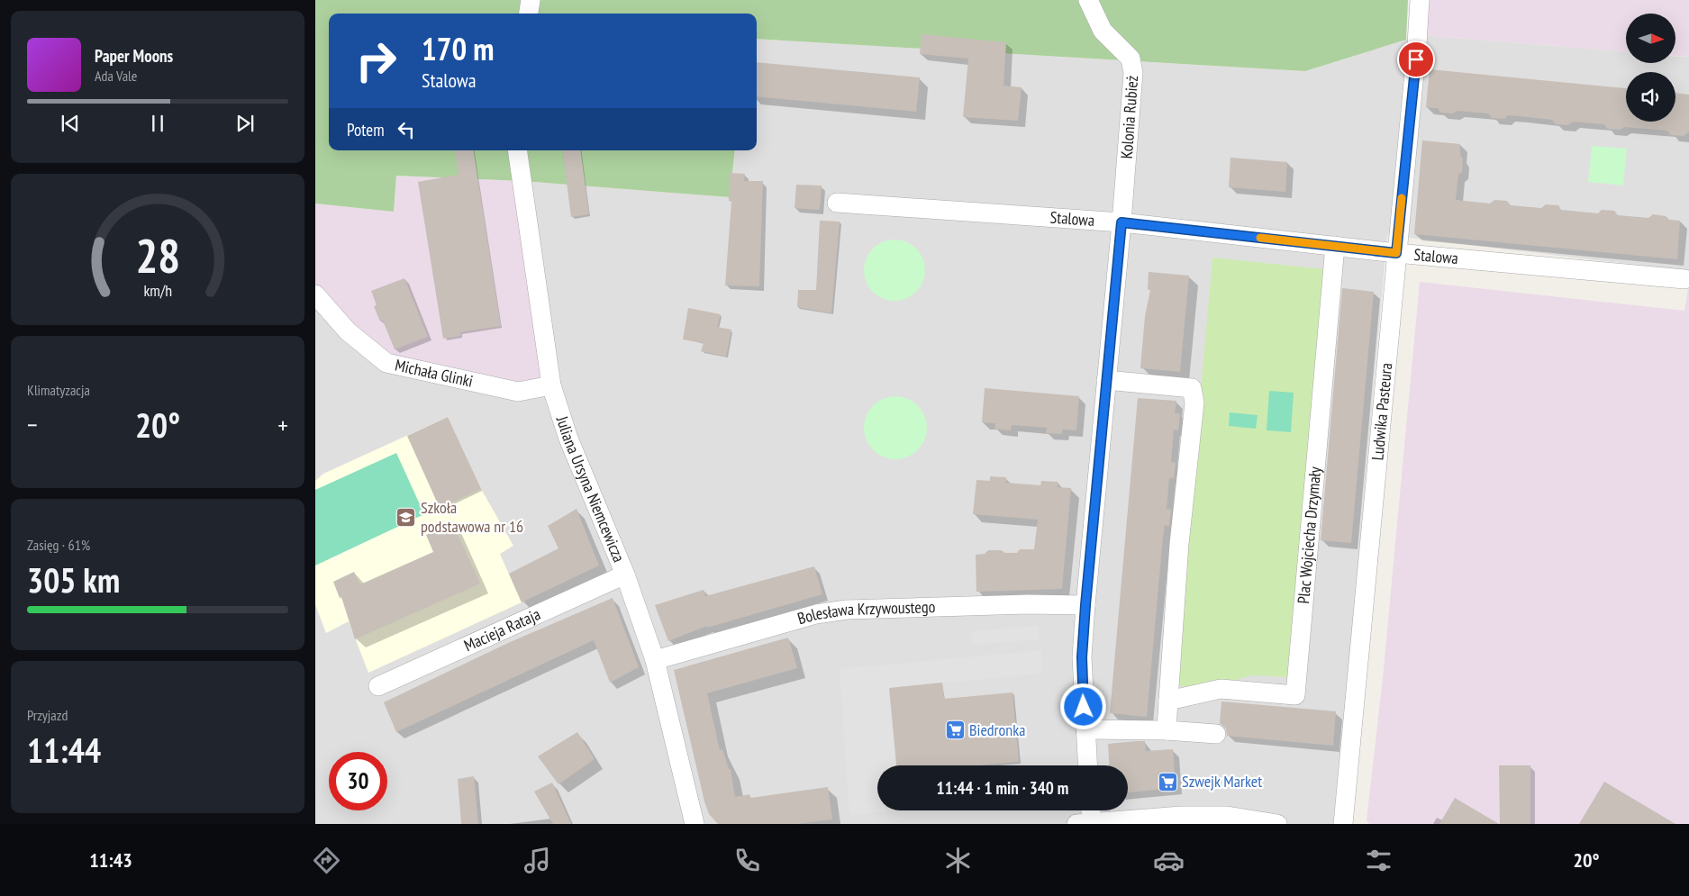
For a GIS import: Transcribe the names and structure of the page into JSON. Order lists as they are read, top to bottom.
{
  "streets": {
    "street": [
      "Kolonia Rubież",
      "Stalowa",
      "Michała Glinki",
      "Ludwika Pasteura",
      "Juliana Ursyna Niemcewicza",
      "Plac Wojciecha Drzymały",
      "Bolesława Krzywoustego",
      "Macieja Rataja"
    ]
  },
  "crossings": [
    ["Kolonia Rubież", "Stalowa"],
    ["Kolonia Rubież", "Bolesława Krzywoustego"],
    ["Stalowa", "Ludwika Pasteura"],
    ["Stalowa", "Plac Wojciecha Drzymały"],
    ["Michała Glinki", "Juliana Ursyna Niemcewicza"],
    ["Juliana Ursyna Niemcewicza", "Bolesława Krzywoustego"],
    ["Juliana Ursyna Niemcewicza", "Macieja Rataja"]
  ],
  "places": {
    "school or university": ["Szkoła podstawowa nr 16"],
    "supermarket": ["Biedronka", "Szwejk Market"]
  },
  "north": "right",
  "page": {
    "turn": ["170 m", "Stalowa"],
    "song": ["Paper Moons", "Ada Vale"],
    "then": "Potem",
    "tile": [
      "Klimatyzacja",
      ["Zasięg · 61%", "305 km"],
      ["Przyjazd", "11:44"]
    ],
    "heat": ["−", "20°", "+"],
    "limit": "30",
    "trip": "11:44 · 1 min · 340 m",
    "tabs": ["11:43", "20°"],
    "gauge": ["28", "km/h"]
  }
}
